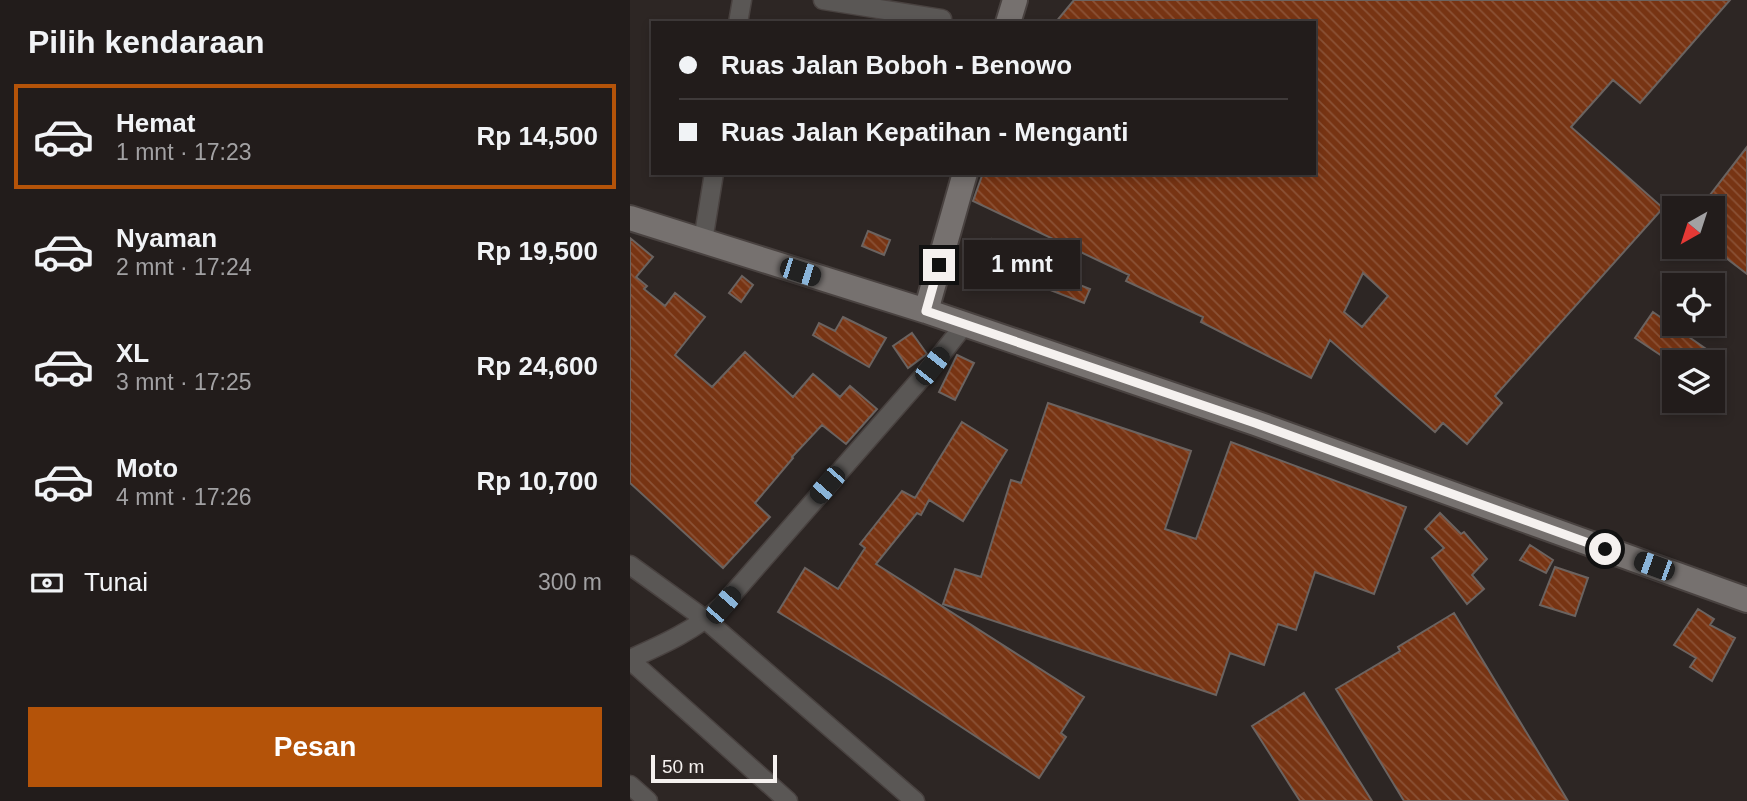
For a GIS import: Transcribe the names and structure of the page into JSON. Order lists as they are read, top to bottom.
{
  "scale_bar": "50 m",
  "north": "bottom left",
  "page": {
    "heading": "Pilih kendaraan",
    "banner": ["Ruas Jalan Boboh - Benowo", "Ruas Jalan Kepatihan - Menganti"],
    "list": [
      {
        "name": "Hemat",
        "note": "1 mnt · 17:23",
        "value": "Rp 14,500"
      },
      {
        "name": "Nyaman",
        "note": "2 mnt · 17:24",
        "value": "Rp 19,500"
      },
      {
        "name": "XL",
        "note": "3 mnt · 17:25",
        "value": "Rp 24,600"
      },
      {
        "name": "Moto",
        "note": "4 mnt · 17:26",
        "value": "Rp 10,700"
      }
    ],
    "bubble": "1 mnt",
    "pay": ["Tunai", "300 m"],
    "buttons": "Pesan",
    "scale": "50 m"
  }
}
